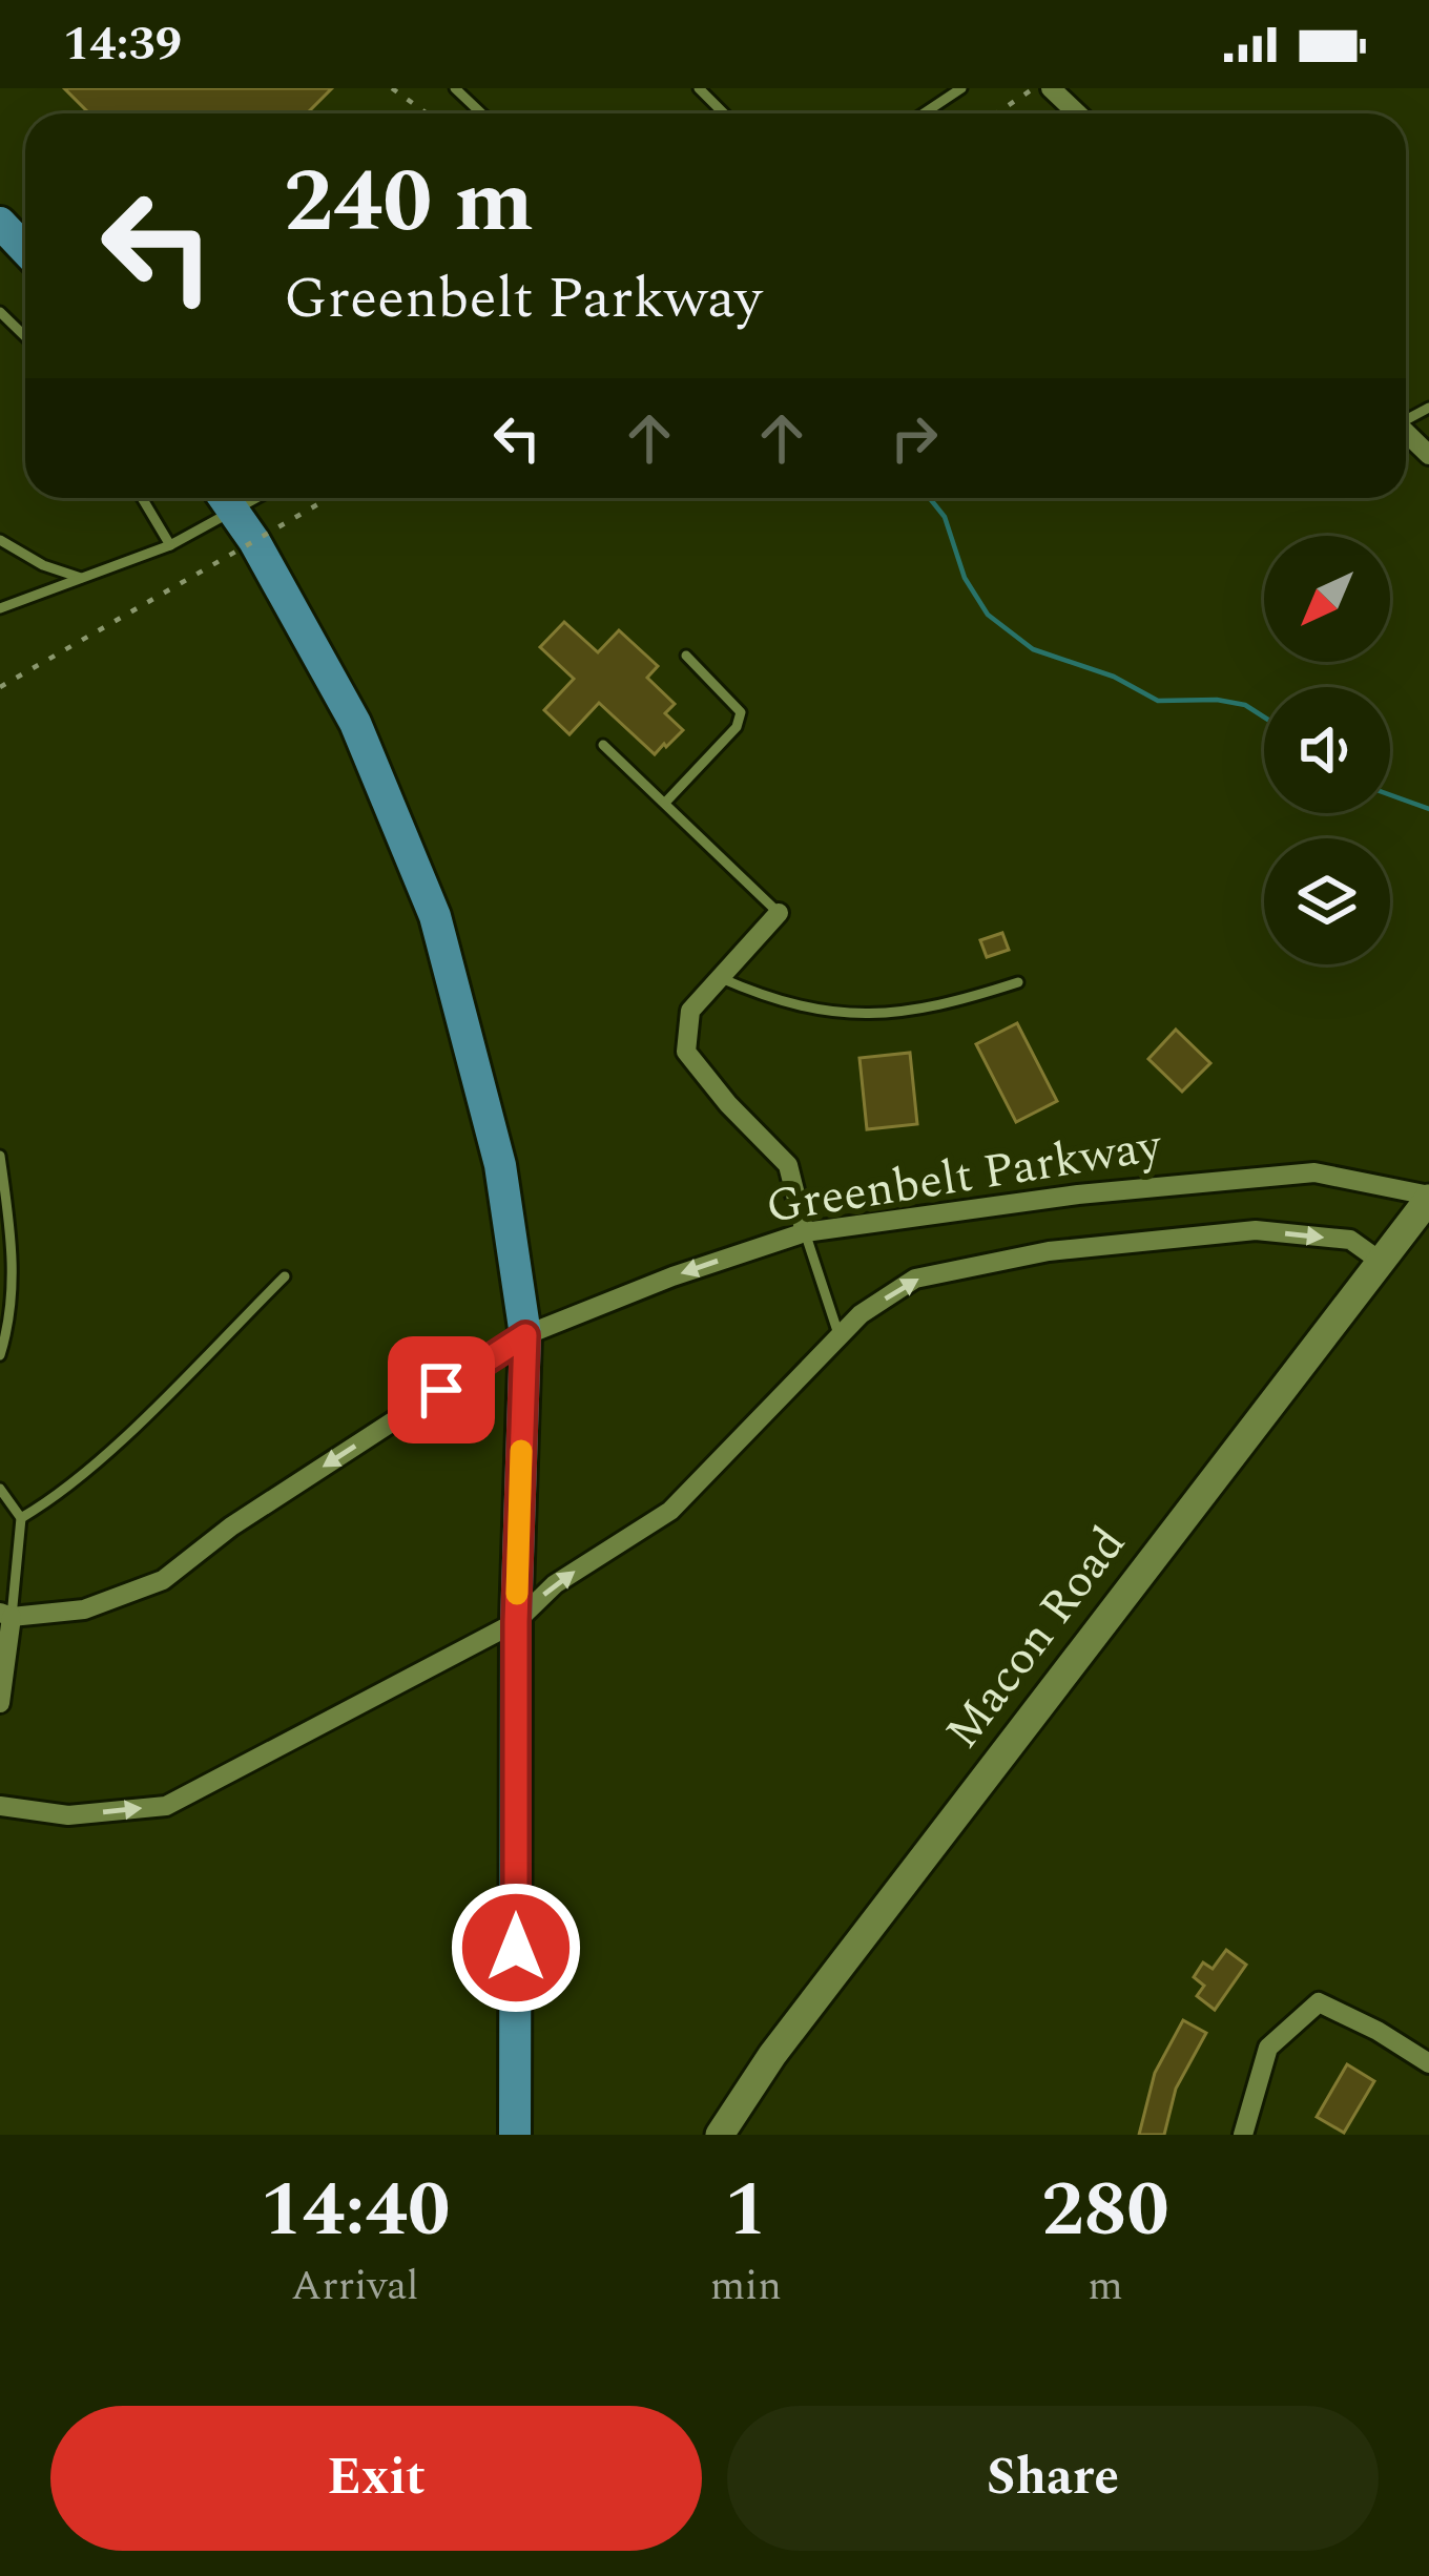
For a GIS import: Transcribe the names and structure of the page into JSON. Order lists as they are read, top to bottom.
{
  "streets": {
    "main road": ["Macon Road"],
    "street": ["Greenbelt Parkway"]
  },
  "crossings": [
    ["Greenbelt Parkway", "Macon Road"]
  ],
  "north": "bottom left",
  "page": {
    "status": "14:39",
    "turn": ["240 m", "Greenbelt Parkway"],
    "eta": [
      "14:40",
      "Arrival",
      "1",
      "min",
      "280",
      "m"
    ],
    "buttons": ["Exit", "Share"]
  }
}
